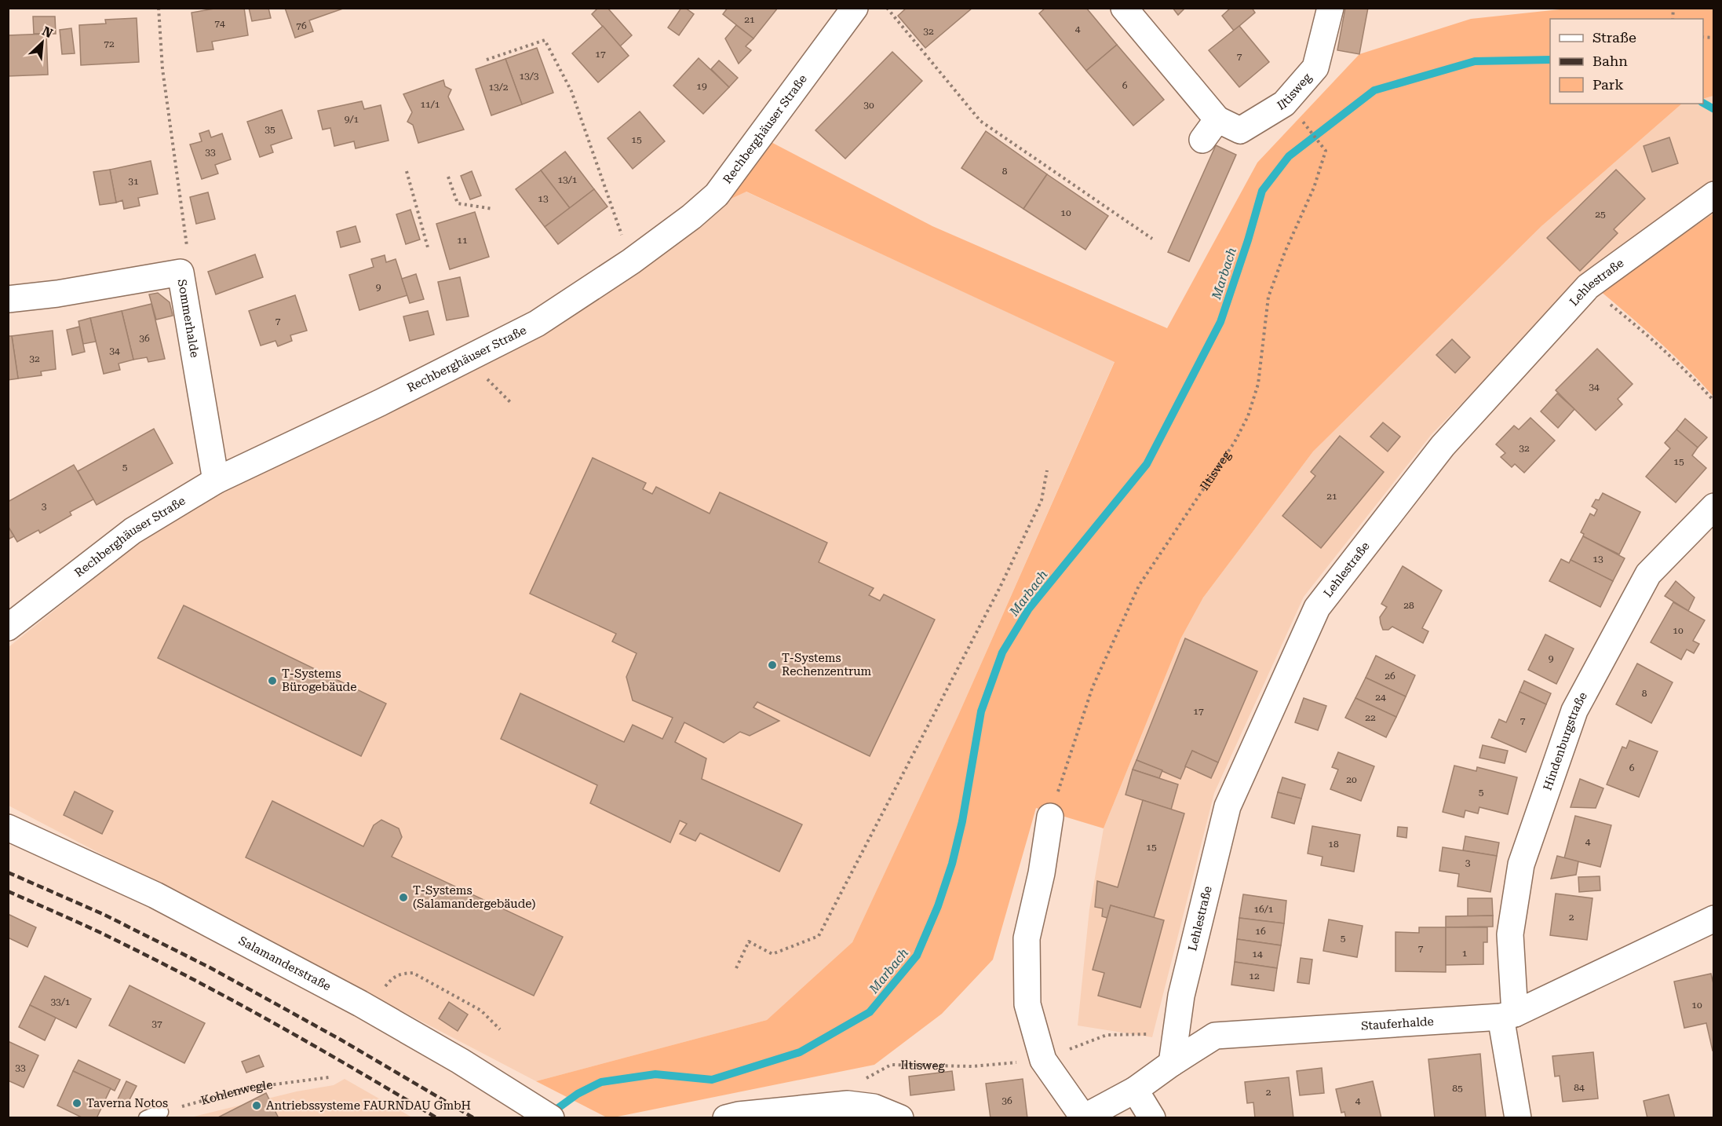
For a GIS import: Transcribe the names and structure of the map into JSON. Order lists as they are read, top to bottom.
{
  "streets": {
    "street": [
      "Iltisweg",
      "Rechberghäuser Straße",
      "Lehlestraße",
      "Sommerhalde",
      "Hindenburgstraße",
      "Salamanderstraße",
      "Stauferhalde"
    ],
    "path": ["Kohlenwegle"]
  },
  "crossings": [
    ["Iltisweg", "Lehlestraße"],
    ["Rechberghäuser Straße", "Sommerhalde"],
    ["Lehlestraße", "Stauferhalde"],
    ["Hindenburgstraße", "Stauferhalde"]
  ],
  "water": ["Marbach"],
  "places": [
    "T-Systems Rechenzentrum",
    "T-Systems Bürogebäude",
    "T-Systems (Salamandergebäude)",
    "Taverna Notos",
    "Antriebssysteme FAURNDAU GmbH"
  ],
  "house_numbers": [
    "21",
    "74",
    "76",
    "4",
    "32",
    "72",
    "17",
    "7",
    "13/3",
    "6",
    "19",
    "13/2",
    "11/1",
    "30",
    "9/1",
    "35",
    "15",
    "33",
    "8",
    "13/1",
    "31",
    "13",
    "10",
    "25",
    "11",
    "9",
    "7",
    "36",
    "34",
    "32",
    "34",
    "32",
    "15",
    "5",
    "21",
    "3",
    "13",
    "28",
    "10",
    "9",
    "26",
    "8",
    "24",
    "17",
    "22",
    "7",
    "6",
    "20",
    "5",
    "4",
    "18",
    "15",
    "3",
    "16/1",
    "2",
    "16",
    "5",
    "7",
    "1",
    "14",
    "12",
    "33/1",
    "10",
    "37",
    "33",
    "84",
    "85",
    "2",
    "36",
    "4"
  ],
  "legend": ["Straße", "Bahn", "Park"],
  "north": "top right"
}
